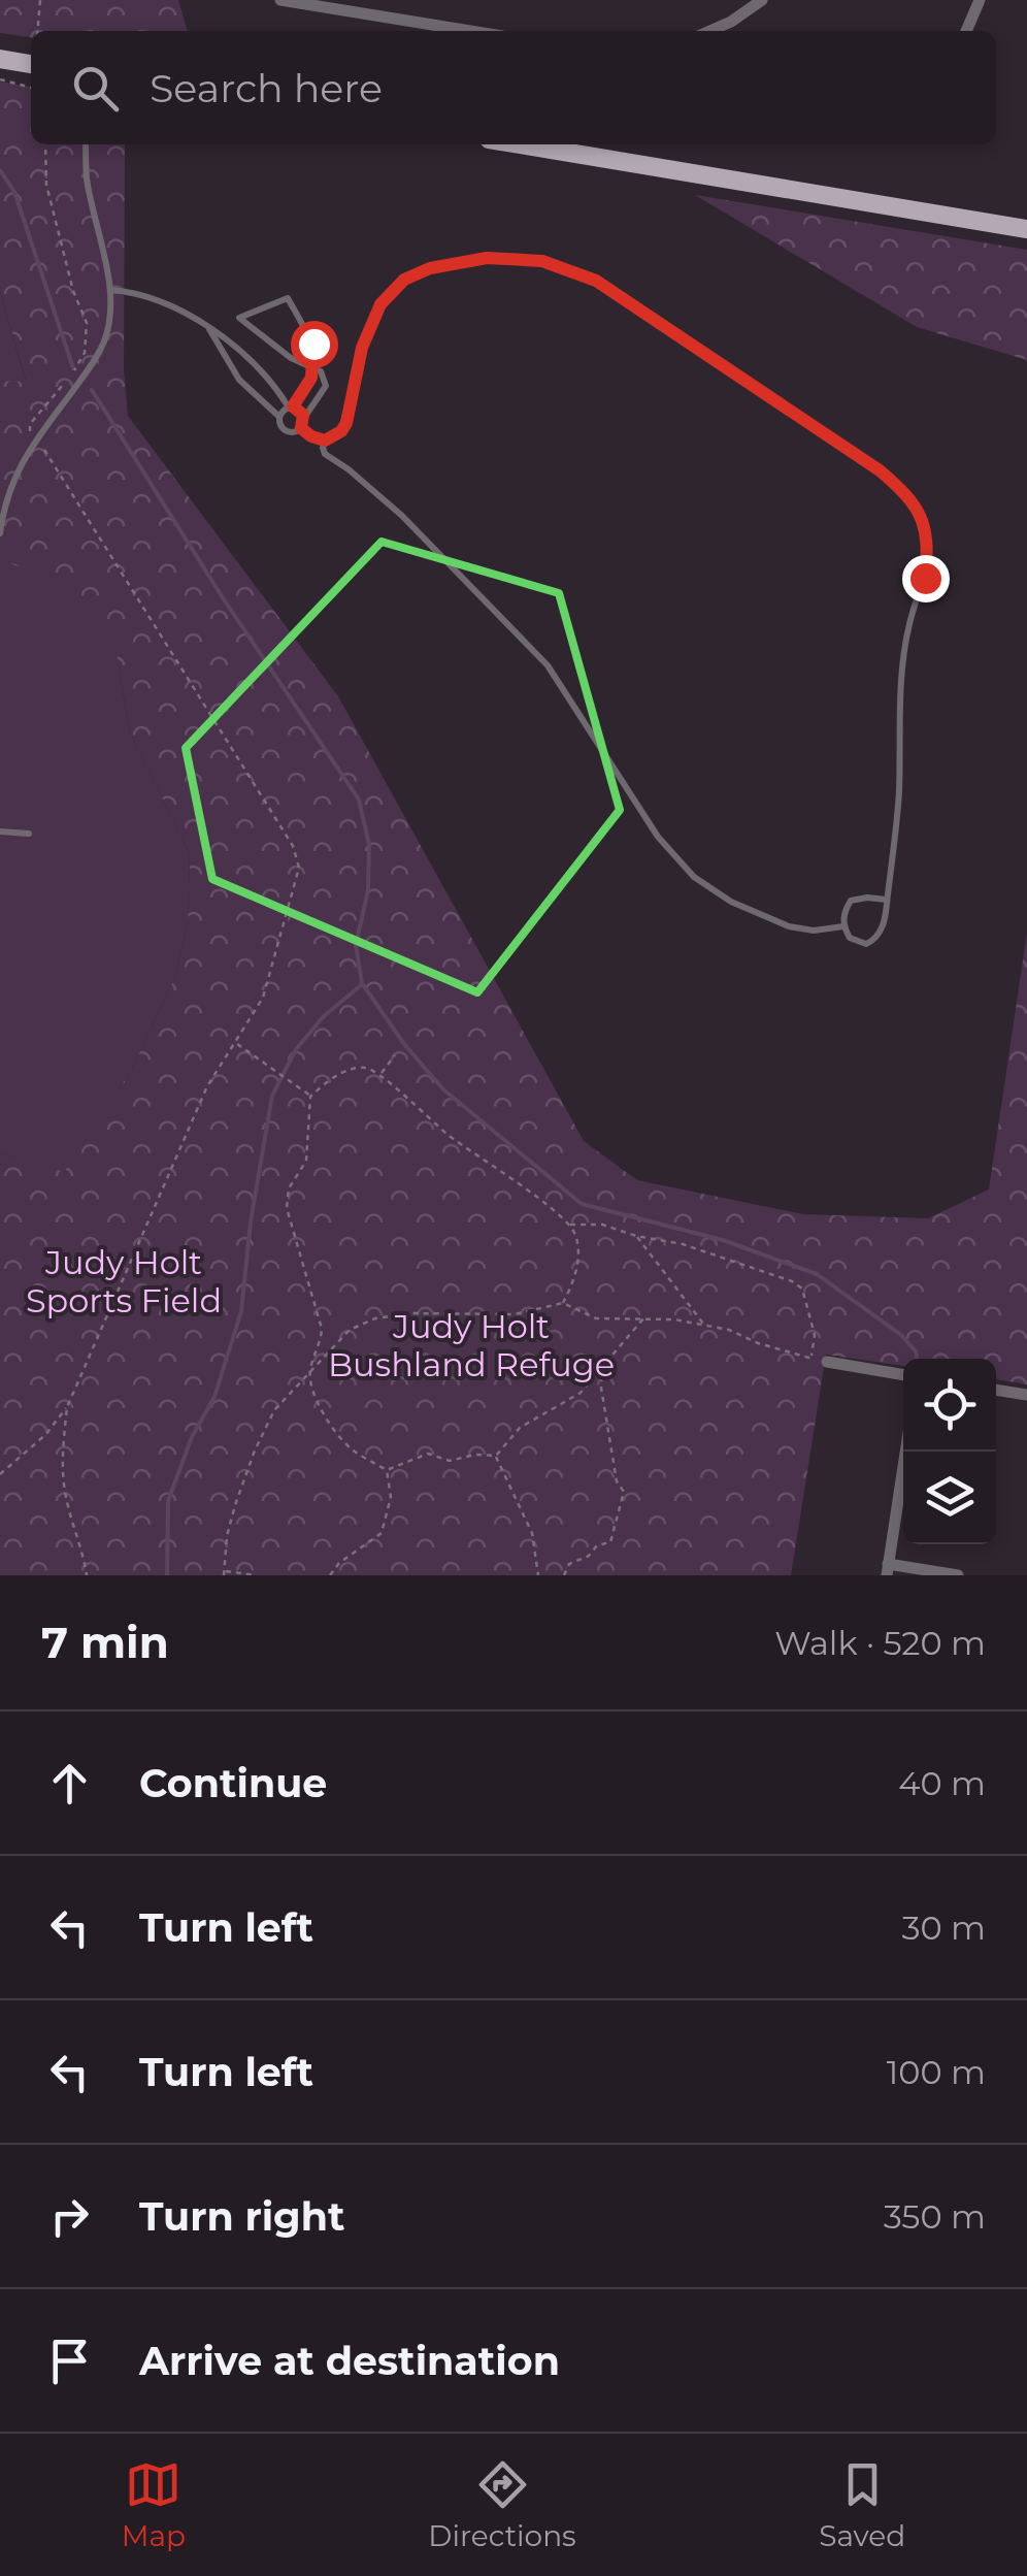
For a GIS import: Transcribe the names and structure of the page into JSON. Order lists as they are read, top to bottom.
{
  "parks": ["Judy Holt Sports Field", "Judy Holt Bushland Refuge"],
  "page": {
    "search": "Search here",
    "heading": ["7 min", "Walk · 520 m"],
    "list": [
      ["Continue", "40 m"],
      ["Turn left", "30 m"],
      ["Turn left", "100 m"],
      ["Turn right", "350 m"],
      "Arrive at destination"
    ],
    "nav": ["Map", "Directions", "Saved"]
  }
}
